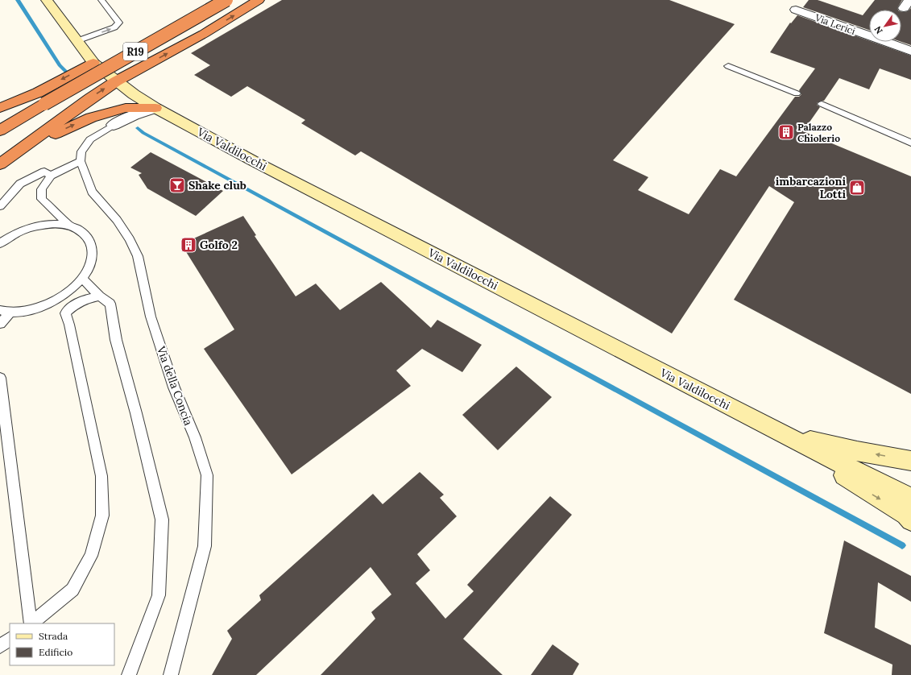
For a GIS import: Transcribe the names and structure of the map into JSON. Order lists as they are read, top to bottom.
{
  "streets": {
    "highway": ["R19"],
    "main road": ["Via Valdilocchi"],
    "street": ["Via Lerici"],
    "lane": ["Via della Concia"]
  },
  "places": {
    "building": ["Palazzo Chiolerio", "Golfo 2"],
    "bar": ["Shake club"],
    "shop": ["imbarcazioni Lotti"]
  },
  "legend": ["Strada", "Edificio"],
  "north": "bottom left"
}
